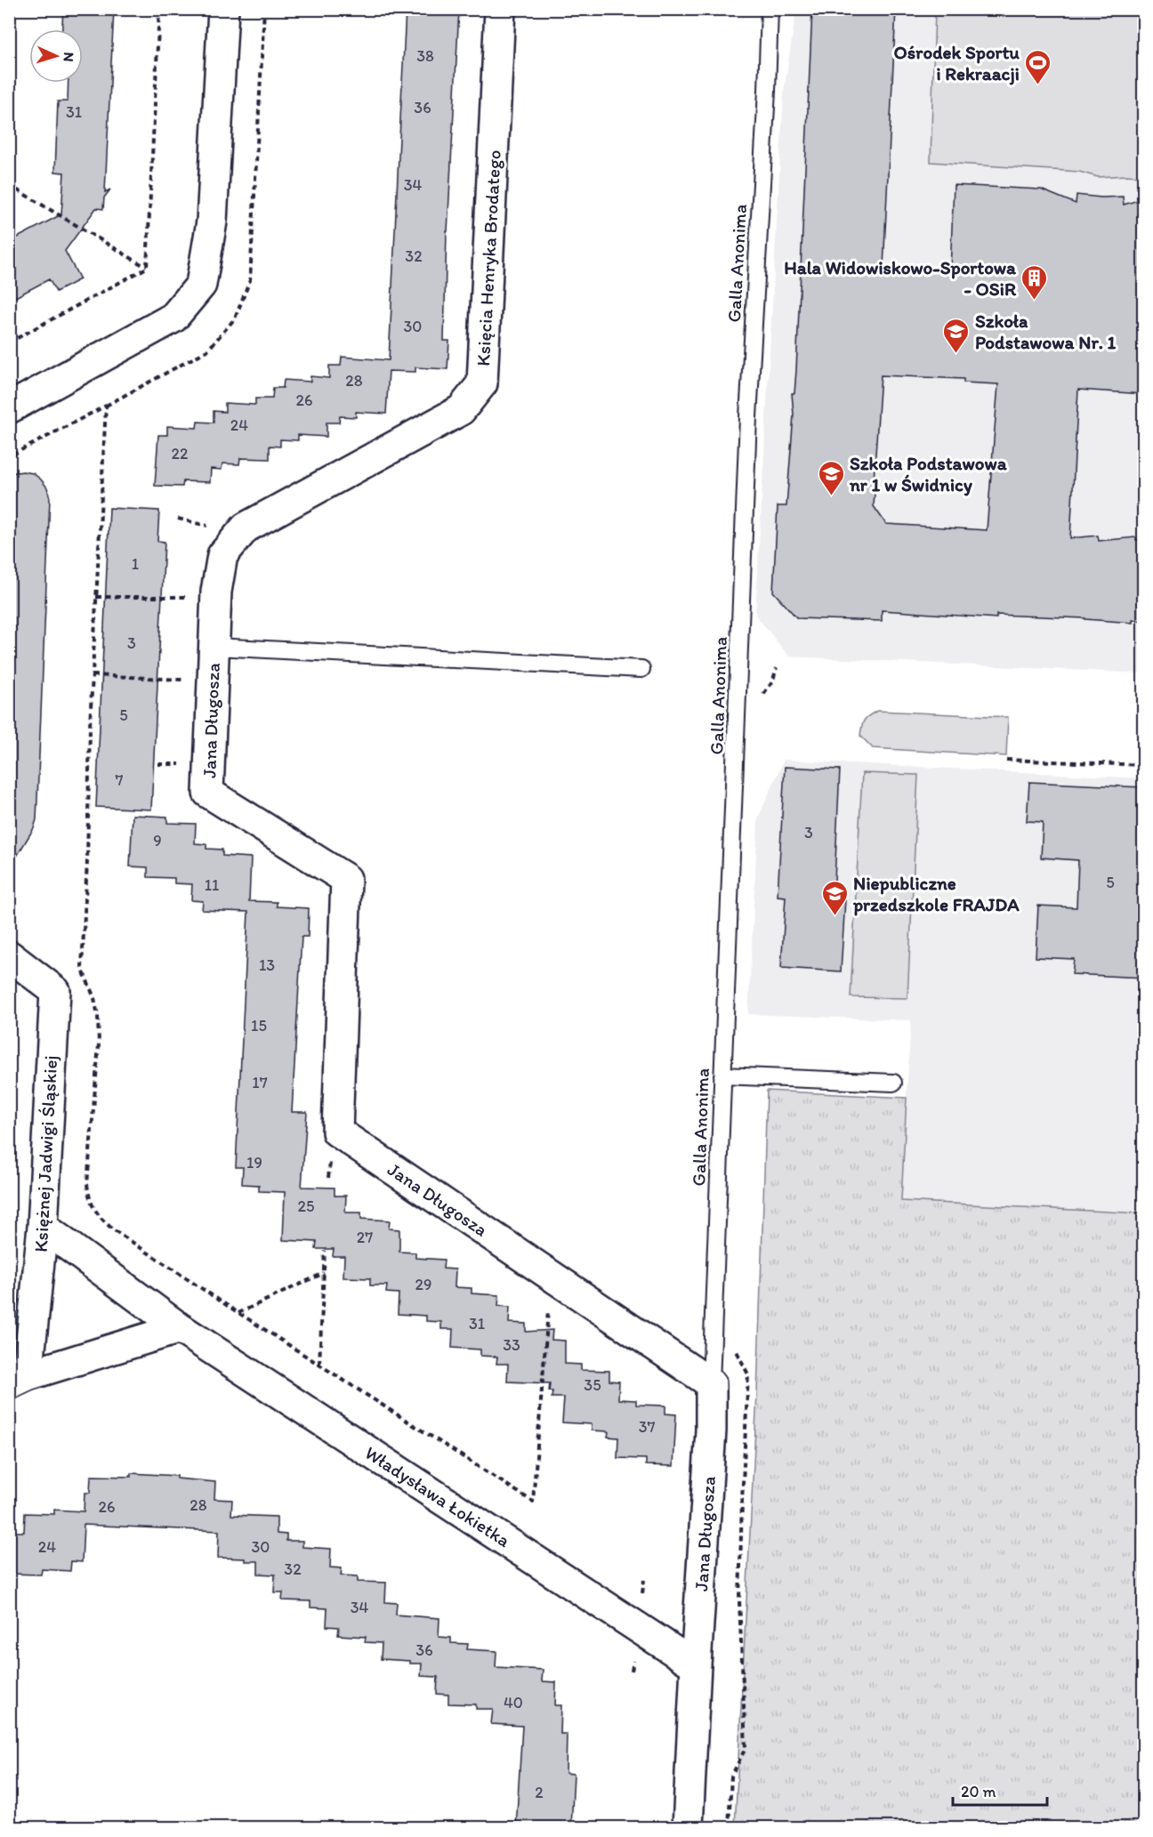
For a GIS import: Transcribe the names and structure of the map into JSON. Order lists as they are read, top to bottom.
{
  "streets": {
    "street": [
      "Księcia Henryka Brodatego",
      "Jana Długosza",
      "Księżnej Jadwigi Śląskiej",
      "Władysława Łokietka"
    ],
    "lane": ["Galla Anonima"]
  },
  "crossings": [
    ["Księcia Henryka Brodatego", "Jana Długosza"],
    ["Galla Anonima", "Jana Długosza"],
    ["Jana Długosza", "Władysława Łokietka"],
    ["Księżnej Jadwigi Śląskiej", "Władysława Łokietka"]
  ],
  "places": {
    "sports": ["Ośrodek Sportu i Rekraacji"],
    "building": ["Hala Widowiskowo-Sportowa - OSiR"],
    "school or university": ["Szkoła Podstawowa Nr. 1", "Szkoła Podstawowa nr 1 w Świdnicy", "Niepubliczne przedszkole FRAJDA"]
  },
  "house_numbers": [
    "38",
    "36",
    "31",
    "34",
    "32",
    "30",
    "28",
    "26",
    "24",
    "22",
    "1",
    "3",
    "5",
    "7",
    "3",
    "9",
    "5",
    "11",
    "13",
    "15",
    "17",
    "19",
    "25",
    "27",
    "29",
    "31",
    "33",
    "35",
    "37",
    "28",
    "26",
    "24",
    "30",
    "32",
    "34",
    "36",
    "40",
    "2"
  ],
  "scale_bar": "20 m",
  "north": "right"
}
